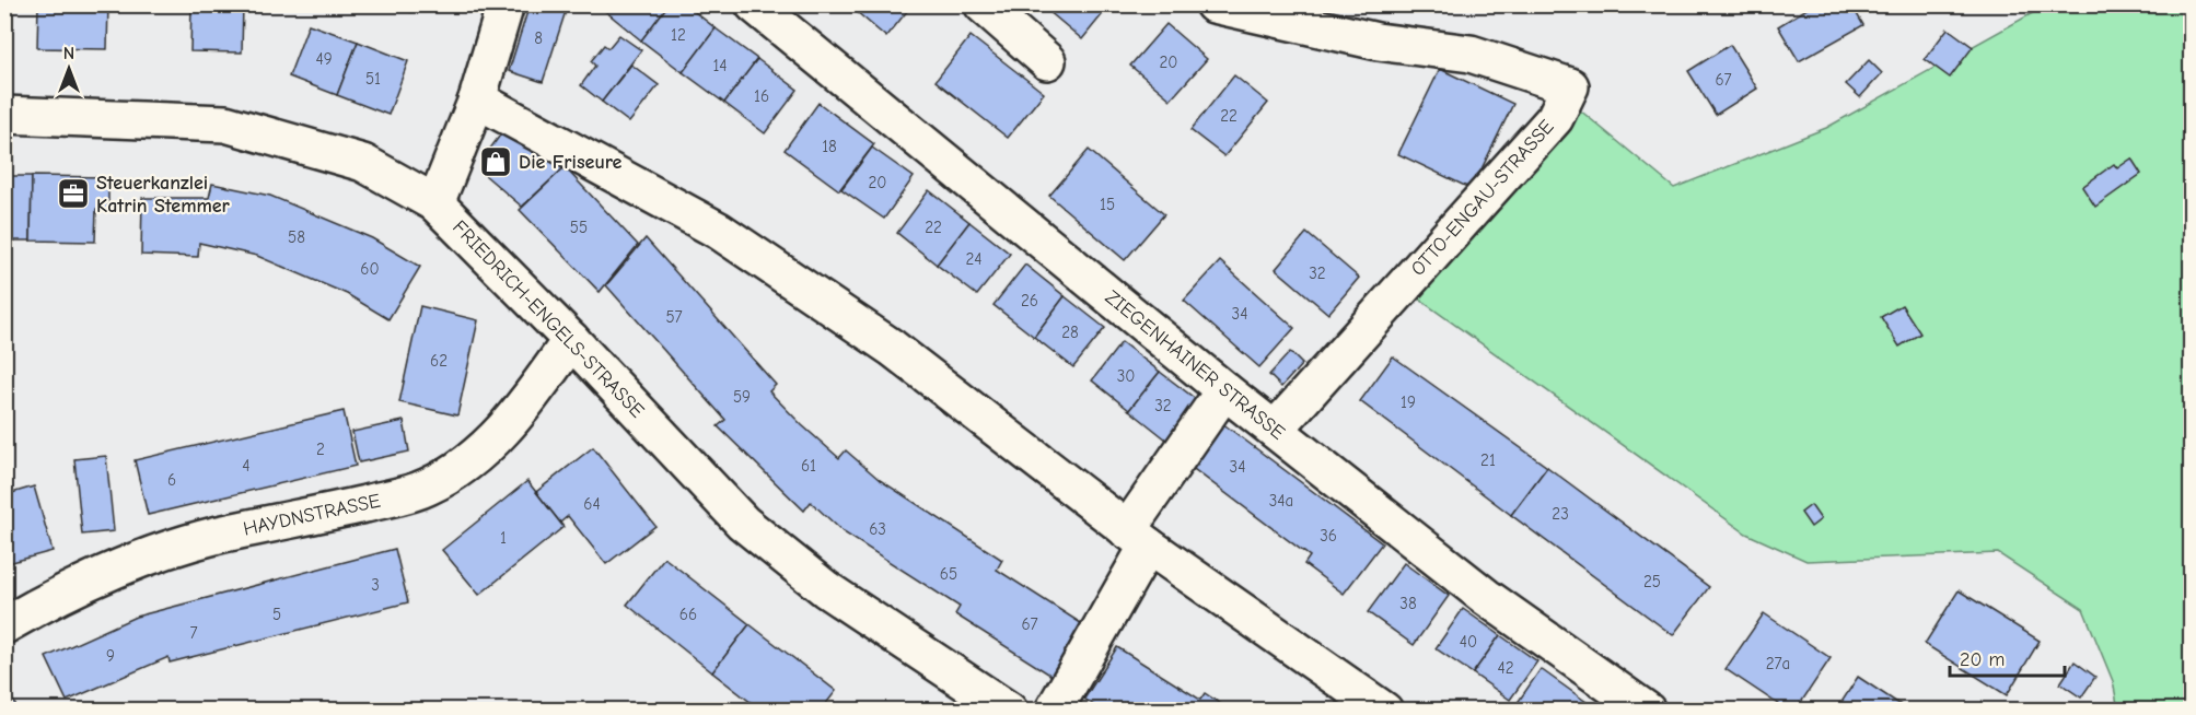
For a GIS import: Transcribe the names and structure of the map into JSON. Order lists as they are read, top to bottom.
{
  "streets": {
    "street": [
      "OTTO-ENGAU-STRASSE",
      "FRIEDRICH-ENGELS-STRASSE",
      "ZIEGENHAINER STRASSE",
      "HAYDNSTRASSE"
    ]
  },
  "crossings": [
    ["OTTO-ENGAU-STRASSE", "ZIEGENHAINER STRASSE"],
    ["FRIEDRICH-ENGELS-STRASSE", "HAYDNSTRASSE"]
  ],
  "places": {
    "shop": ["Die Friseure"],
    "office": ["Steuerkanzlei Katrin Stemmer"]
  },
  "house_numbers": [
    "12",
    "8",
    "49",
    "20",
    "14",
    "51",
    "67",
    "16",
    "22",
    "18",
    "20",
    "15",
    "55",
    "22",
    "58",
    "24",
    "60",
    "32",
    "26",
    "34",
    "57",
    "28",
    "62",
    "30",
    "59",
    "19",
    "32",
    "2",
    "21",
    "4",
    "61",
    "34",
    "6",
    "34a",
    "64",
    "23",
    "63",
    "36",
    "1",
    "65",
    "25",
    "3",
    "38",
    "5",
    "66",
    "67",
    "7",
    "40",
    "9",
    "27a",
    "42"
  ],
  "scale_bar": "20 m",
  "north": "top"
}
